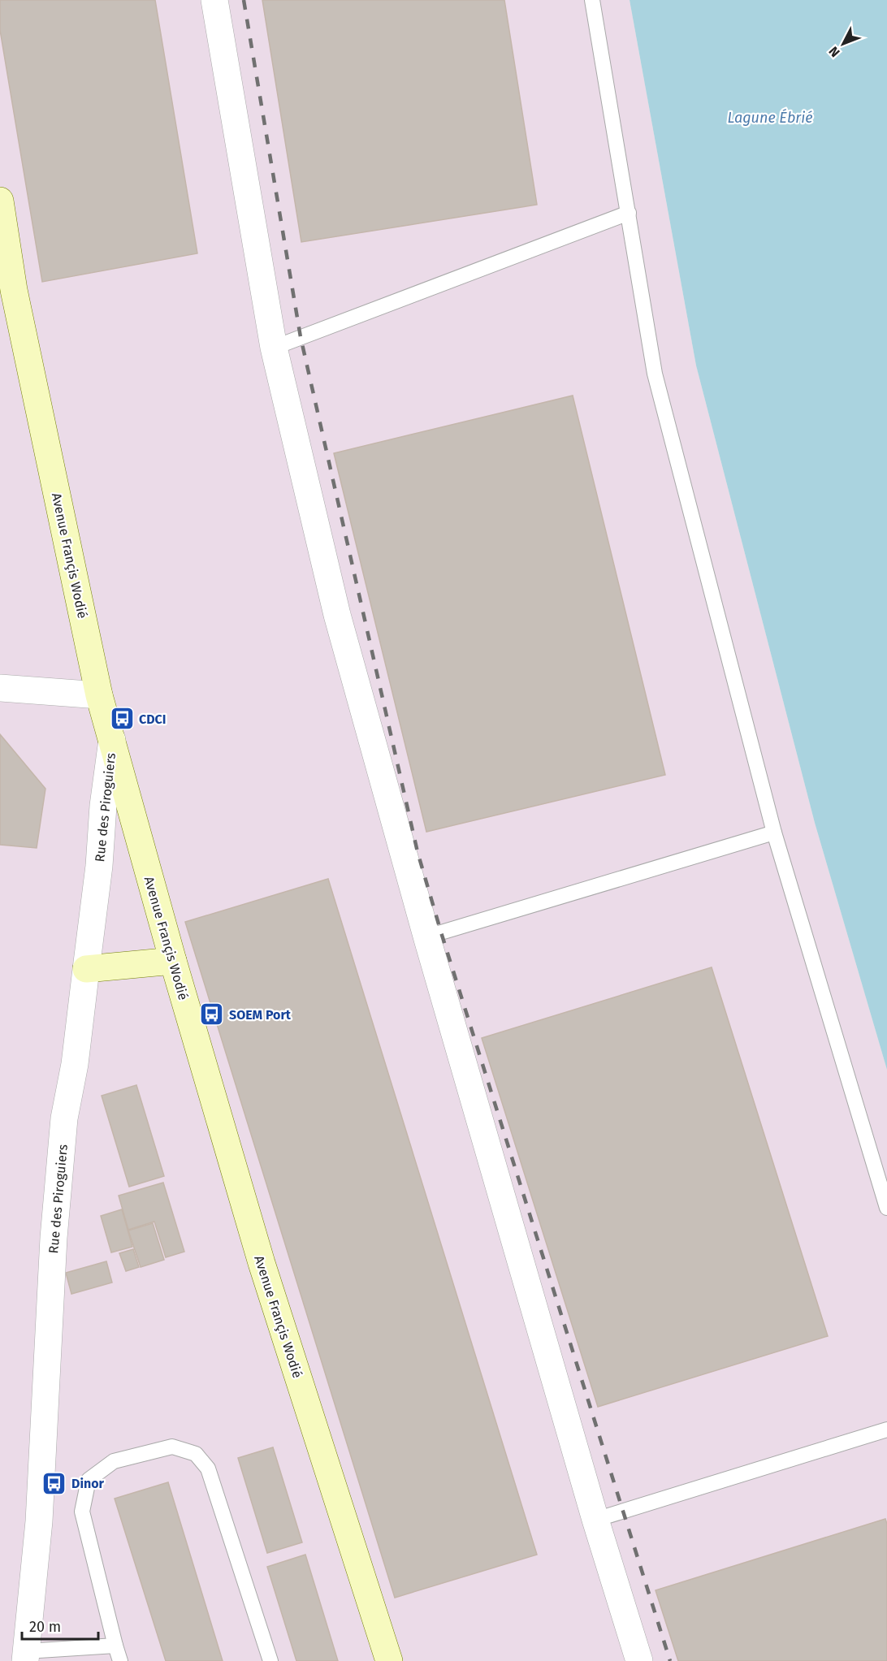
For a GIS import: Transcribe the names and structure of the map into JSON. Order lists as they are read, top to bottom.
{
  "streets": {
    "main road": ["Avenue Françis Wodié"],
    "street": ["Rue des Piroguiers"]
  },
  "crossings": [
    ["Avenue Françis Wodié", "Rue des Piroguiers"]
  ],
  "water": ["Lagune Ébrié"],
  "places": {
    "bus stop": ["CDCI", "SOEM Port", "Dinor"]
  },
  "scale_bar": "20 m",
  "north": "bottom left"
}
